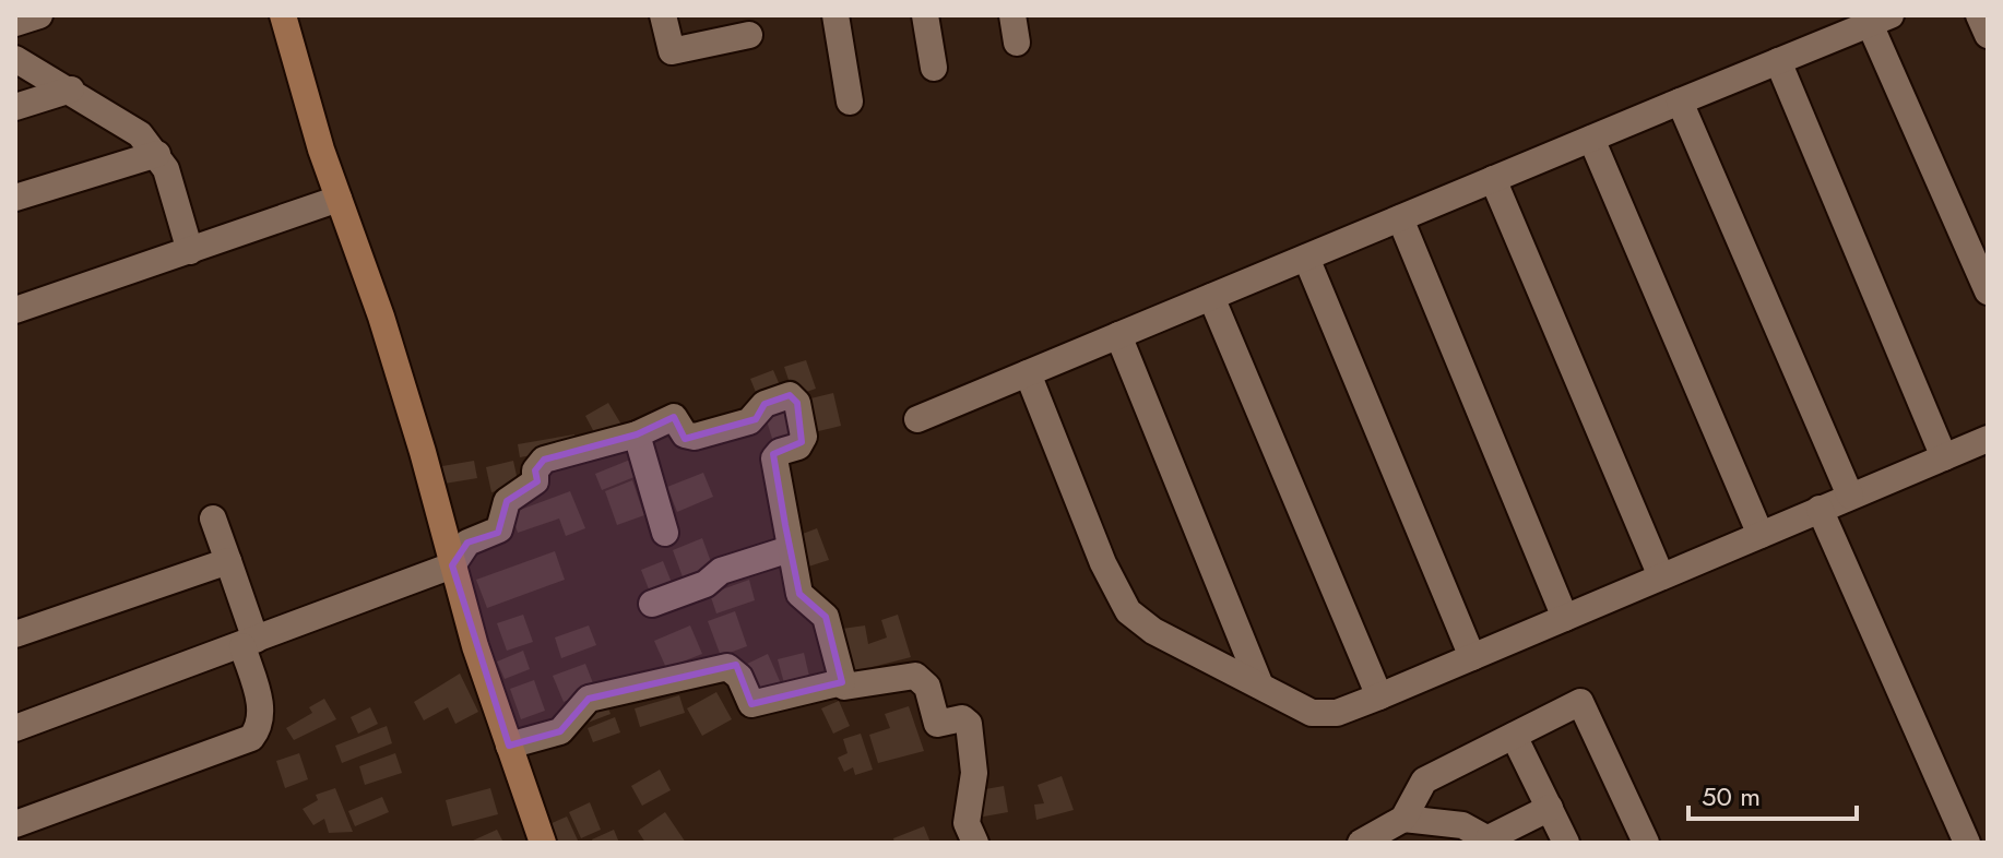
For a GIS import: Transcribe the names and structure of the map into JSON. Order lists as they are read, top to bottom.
{
  "scale_bar": "50 m"
}
